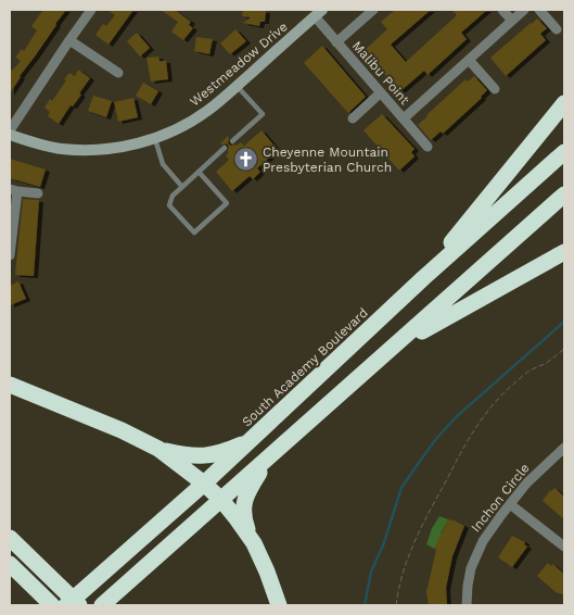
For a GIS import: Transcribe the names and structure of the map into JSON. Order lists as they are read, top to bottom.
{
  "streets": {
    "highway": ["South Academy Boulevard"],
    "street": ["Westmeadow Drive", "Malibu Point", "Inchon Circle"]
  },
  "crossings": [
    ["Westmeadow Drive", "Malibu Point"]
  ],
  "places": {
    "church": ["Cheyenne Mountain Presbyterian Church"]
  }
}
